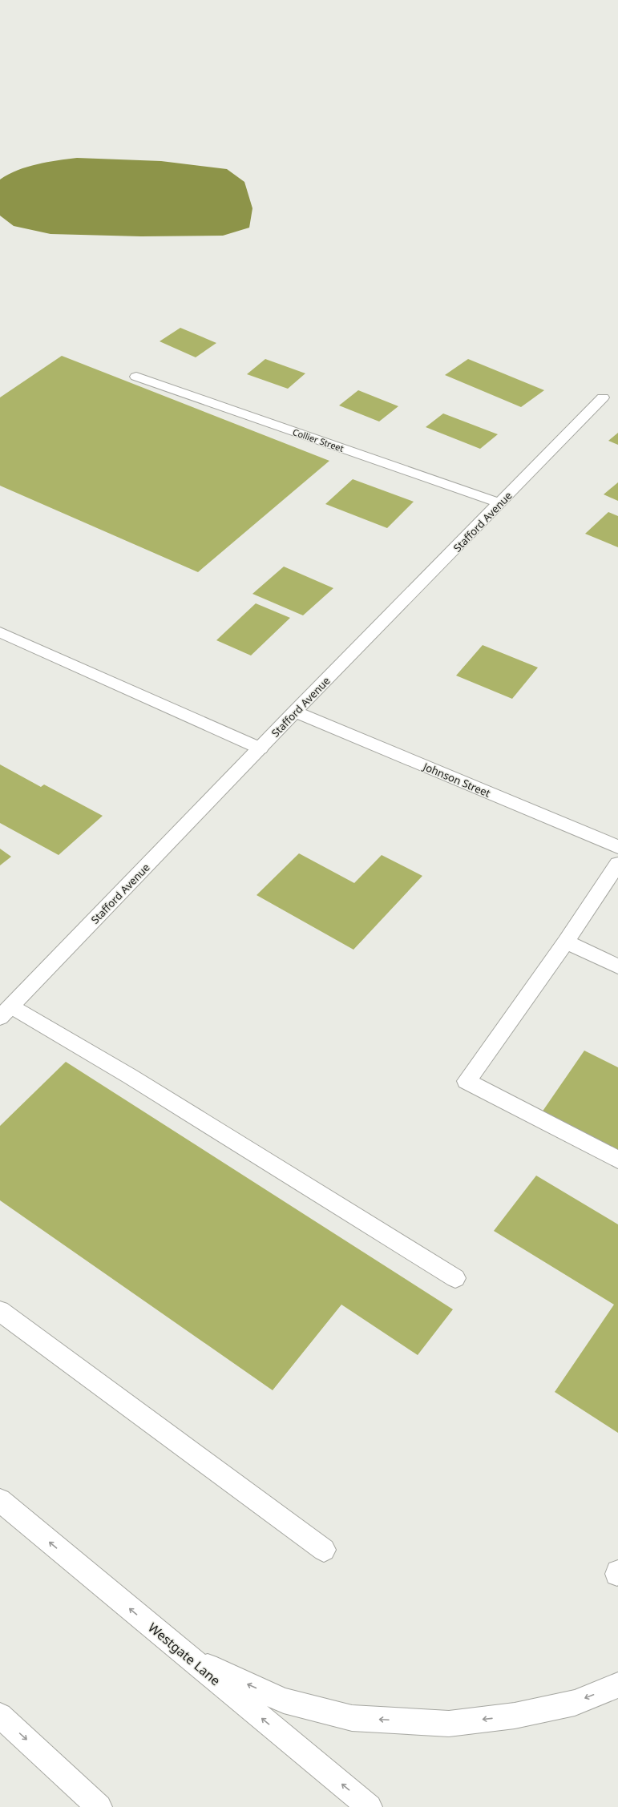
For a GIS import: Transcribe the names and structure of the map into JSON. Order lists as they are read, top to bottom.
{
  "streets": {
    "street": [
      "Collier Street",
      "Stafford Avenue",
      "Johnson Street",
      "Westgate Lane"
    ]
  },
  "crossings": [
    ["Collier Street", "Stafford Avenue"],
    ["Stafford Avenue", "Johnson Street"]
  ],
  "one_way": ["Westgate Lane"]
}
